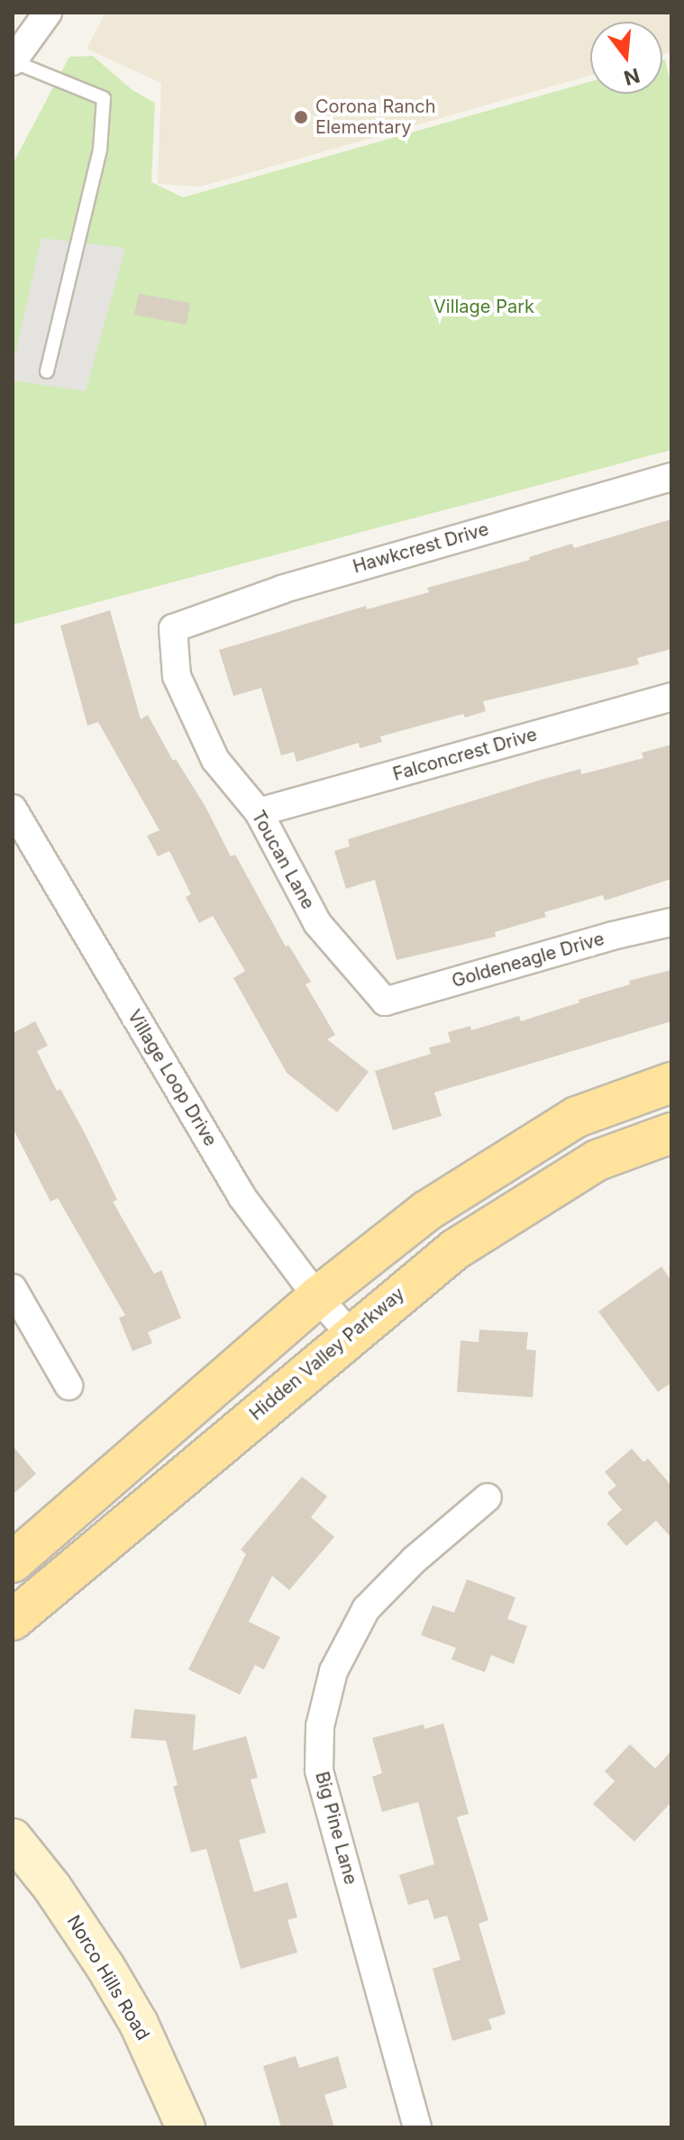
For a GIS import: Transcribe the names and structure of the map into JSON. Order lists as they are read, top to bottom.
{
  "streets": {
    "main road": ["Hidden Valley Parkway"],
    "street": [
      "Hawkcrest Drive",
      "Falconcrest Drive",
      "Toucan Lane",
      "Goldeneagle Drive",
      "Village Loop Drive",
      "Big Pine Lane",
      "Norco Hills Road"
    ]
  },
  "crossings": [
    ["Hawkcrest Drive", "Toucan Lane"],
    ["Falconcrest Drive", "Toucan Lane"],
    ["Toucan Lane", "Goldeneagle Drive"],
    ["Village Loop Drive", "Hidden Valley Parkway"]
  ],
  "parks": ["Village Park"],
  "places": ["Corona Ranch Elementary"],
  "north": "bottom"
}
